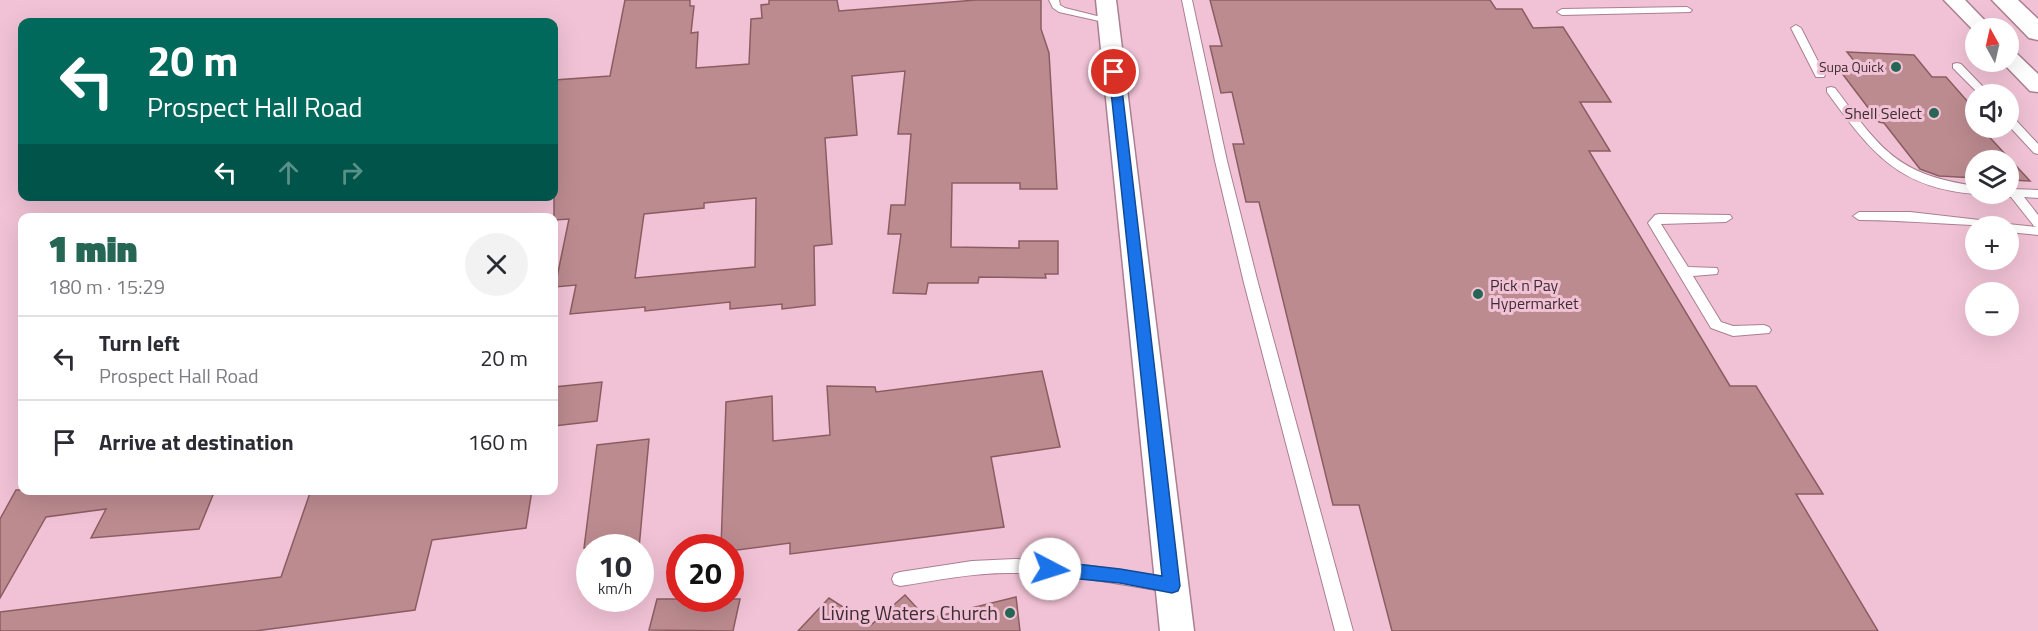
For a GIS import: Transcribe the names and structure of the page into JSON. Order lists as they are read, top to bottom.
{
  "places": [
    "Supa Quick",
    "Shell Select",
    "Pick n Pay Hypermarket",
    "Living Waters Church"
  ],
  "north": "top",
  "page": {
    "map_buttons": ["+", "−"],
    "turn": ["20 m", "Prospect Hall Road"],
    "heading": ["1 min", "180 m · 15:29"],
    "list": [
      {
        "name": "Turn left",
        "note": "Prospect Hall Road",
        "value": "20 m"
      },
      {
        "name": "Arrive at destination",
        "value": "160 m"
      }
    ],
    "speed": "10 km/h",
    "limit": "20"
  }
}
